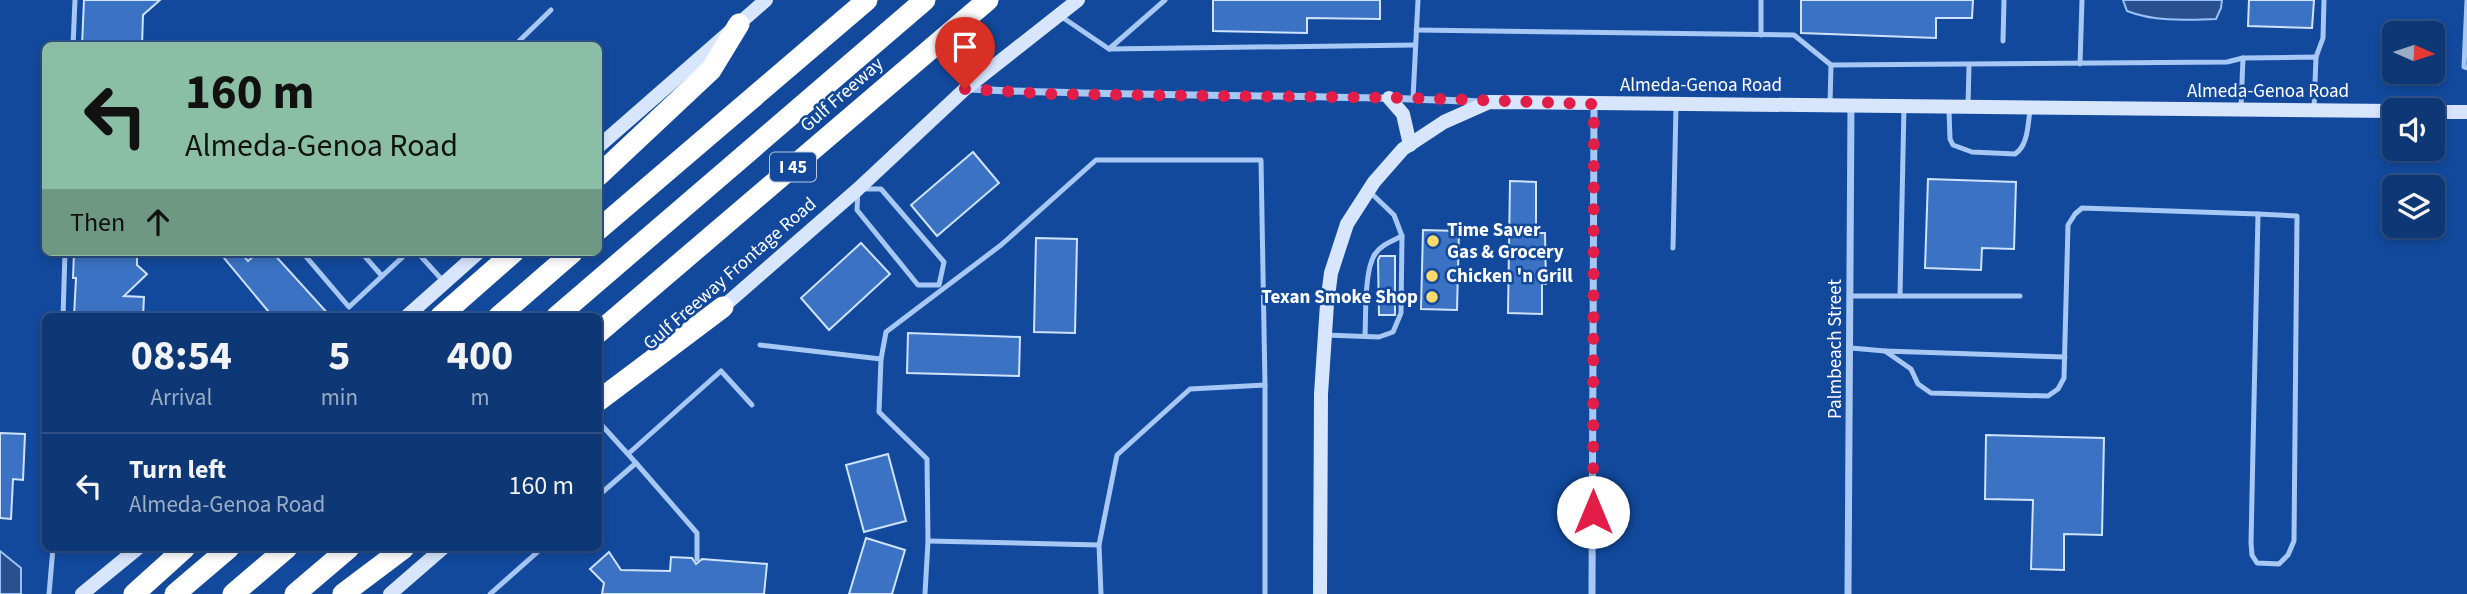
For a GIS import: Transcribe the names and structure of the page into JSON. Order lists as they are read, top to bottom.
{
  "streets": {
    "highway": ["Gulf Freeway", "I 45"],
    "street": ["Almeda-Genoa Road", "Gulf Freeway Frontage Road", "Palmbeach Street"]
  },
  "crossings": [
    ["Almeda-Genoa Road", "Palmbeach Street"]
  ],
  "places": ["Time Saver Gas & Grocery", "Chicken 'n Grill", "Texan Smoke Shop"],
  "north": "right",
  "page": {
    "turn": ["160 m", "Almeda-Genoa Road"],
    "then": "Then",
    "eta": [
      "08:54",
      "Arrival",
      "5",
      "min",
      "400",
      "m"
    ],
    "list": [
      {
        "name": "Turn left",
        "note": "Almeda-Genoa Road",
        "value": "160 m"
      }
    ]
  }
}
